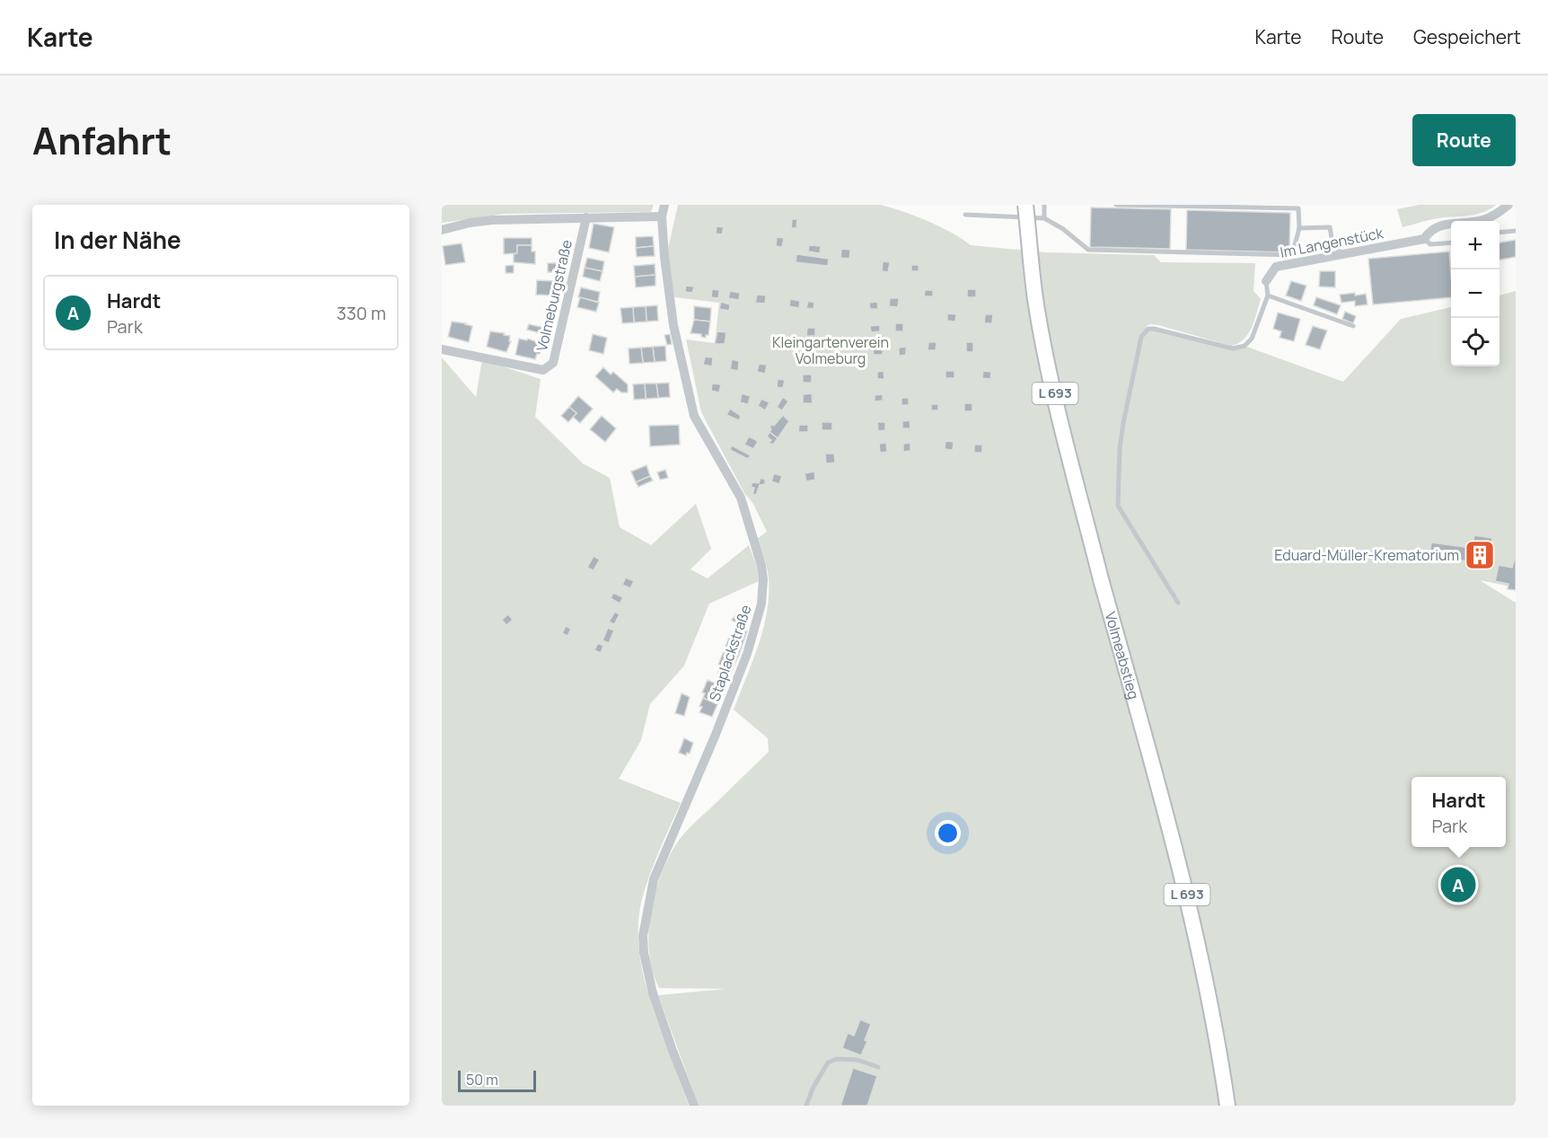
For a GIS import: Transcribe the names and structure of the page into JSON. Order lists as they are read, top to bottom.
{
  "streets": {
    "main road": ["L 693", "Volmeabstieg"],
    "street": ["Im Langenstück", "Volmeburgstraße", "Staplackstraße"]
  },
  "crossings": [
    ["Volmeburgstraße", "Staplackstraße"]
  ],
  "parks": ["Kleingartenverein Volmeburg"],
  "places": {
    "building": ["Eduard-Müller-Krematorium"]
  },
  "scale_bar": "50 m",
  "page": {
    "header": "Karte",
    "nav": ["Karte", "Route", "Gespeichert"],
    "title": "Anfahrt",
    "buttons": "Route",
    "heading": "In der Nähe",
    "map_buttons": ["+", "−"],
    "list": [
      {
        "mark": "A",
        "name": "Hardt",
        "note": "Park",
        "value": "330 m"
      }
    ],
    "popup": ["Hardt", "Park"],
    "pins": "A",
    "scale": "50 m"
  }
}
